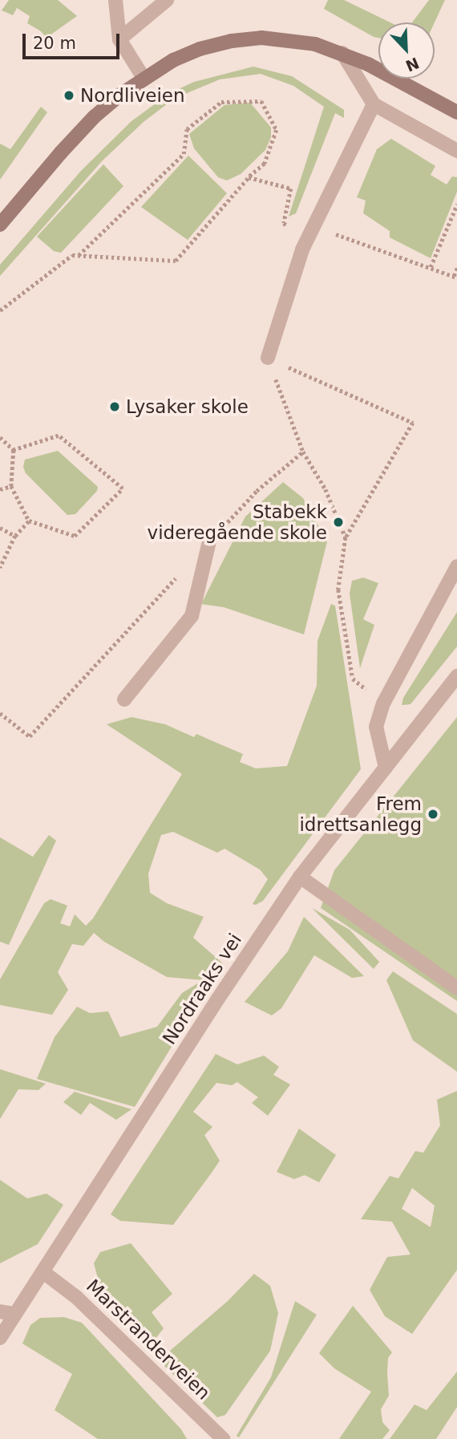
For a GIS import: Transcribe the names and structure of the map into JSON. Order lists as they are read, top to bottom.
{
  "streets": {
    "street": ["Nordraaks vei", "Marstranderveien"]
  },
  "crossings": [
    ["Nordraaks vei", "Marstranderveien"]
  ],
  "places": [
    "Nordliveien",
    "Lysaker skole",
    "Stabekk videregående skole",
    "Frem idrettsanlegg"
  ],
  "scale_bar": "20 m",
  "north": "bottom right"
}
